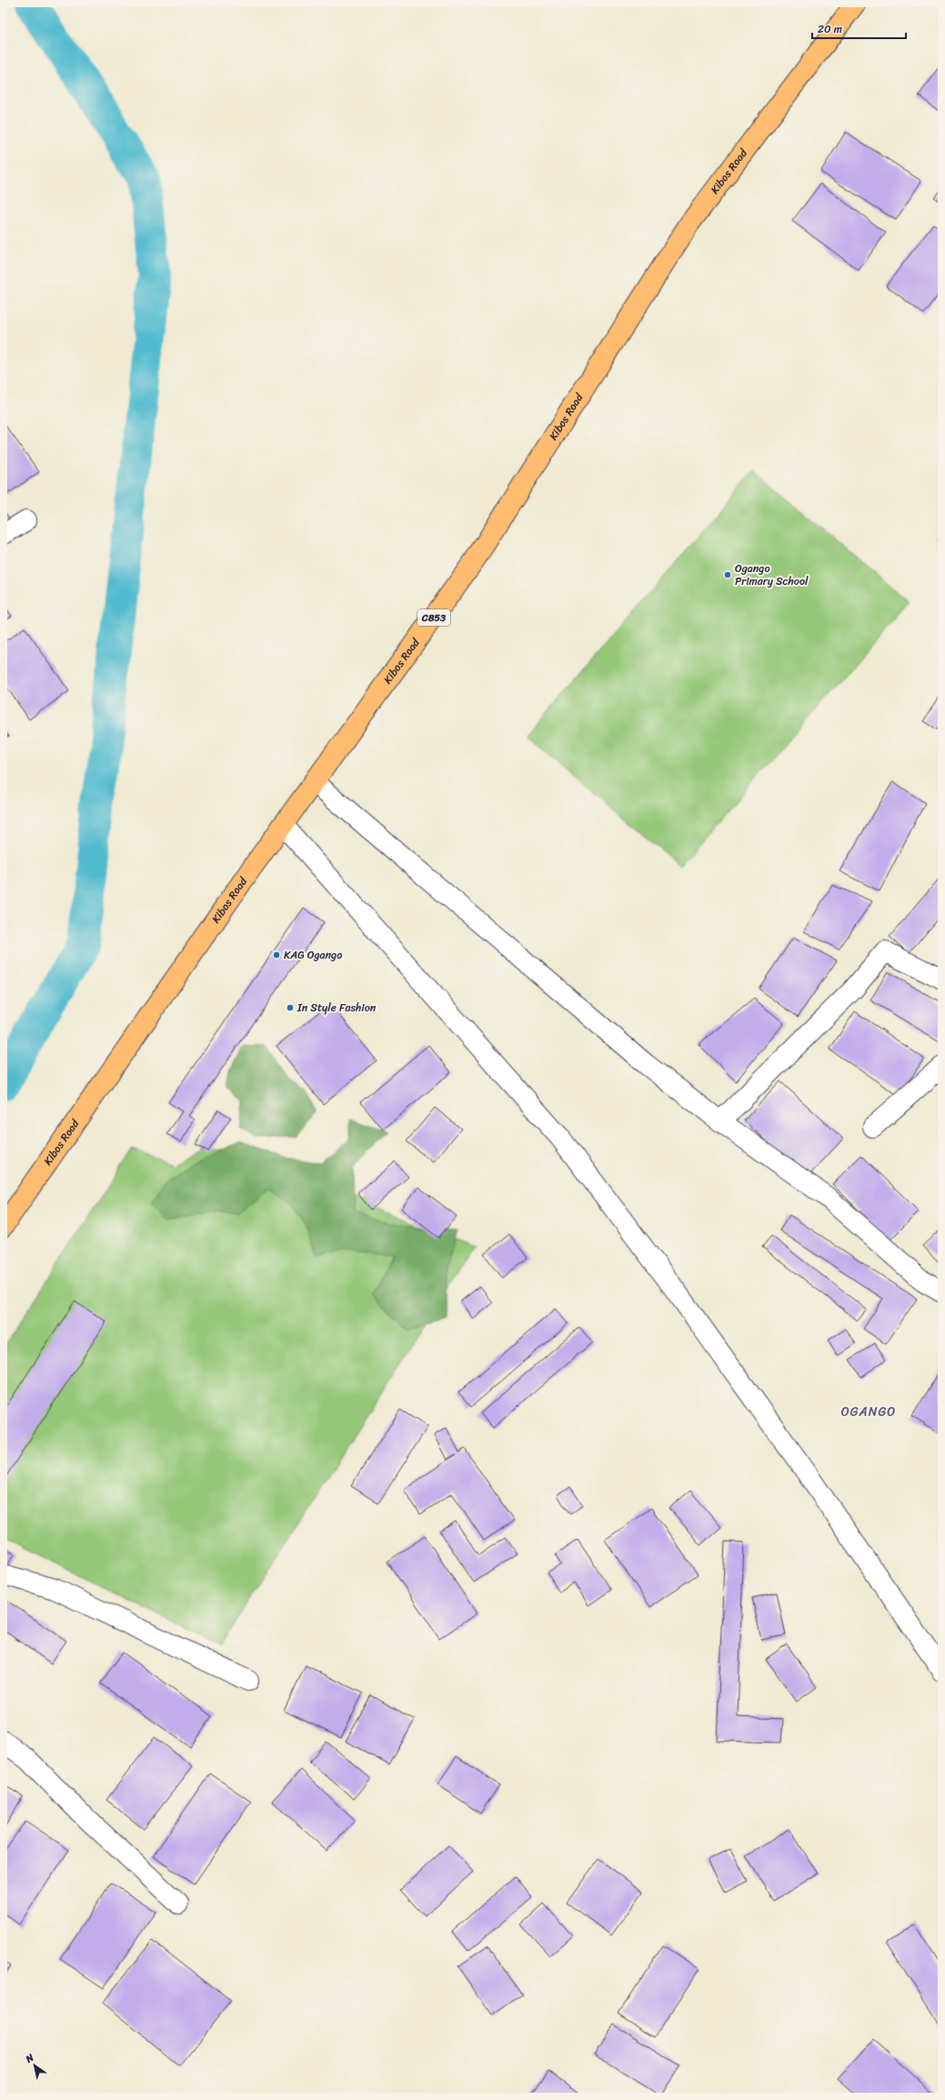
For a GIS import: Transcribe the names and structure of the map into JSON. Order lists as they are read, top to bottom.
{
  "streets": {
    "main road": ["Kibos Road", "C853"]
  },
  "districts": ["OGANGO"],
  "places": ["Ogango Primary School", "KAG Ogango", "In Style Fashion"],
  "scale_bar": "20 m",
  "north": "top left"
}
